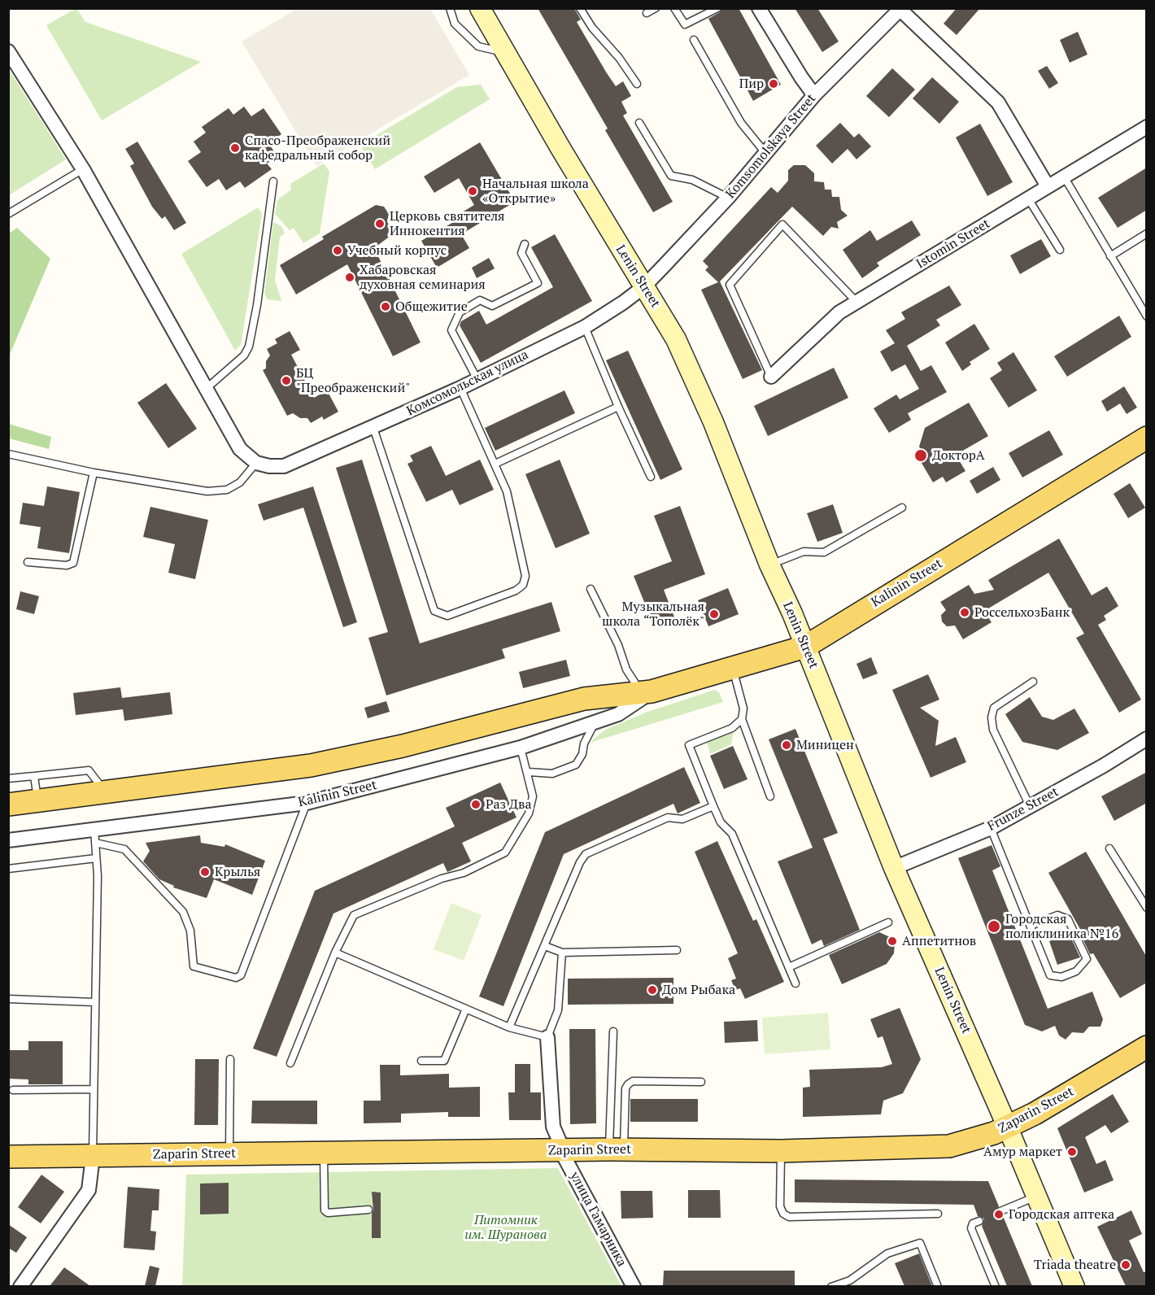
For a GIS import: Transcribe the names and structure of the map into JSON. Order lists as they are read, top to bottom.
{
  "streets": {
    "main road": ["Lenin Street", "Kalinin Street", "Zaparin Street"],
    "street": [
      "Komsomolskaya Street",
      "Istomin Street",
      "Комсомольская улица",
      "Frunze Street",
      "улица Гамарника"
    ]
  },
  "crossings": [
    ["Komsomolskaya Street", "Lenin Street"],
    ["Komsomolskaya Street", "Комсомольская улица"],
    ["Lenin Street", "Комсомольская улица"],
    ["Lenin Street", "Kalinin Street"],
    ["Lenin Street", "Frunze Street"],
    ["Lenin Street", "Zaparin Street"],
    ["Zaparin Street", "улица Гамарника"]
  ],
  "parks": ["Питомник им. Шуранова"],
  "places": [
    "Пир",
    "Спасо-Преображенский кафедральный собор",
    "Начальная школа «Открытие»",
    "Церковь святителя Иннокентия",
    "Учебный корпус",
    "Хабаровская духовная семинария",
    "Общежитие",
    "БЦ \"Преображенский\"",
    "ДокторА",
    "РоссельхозБанк",
    "Музыкальная школа “Тополёк\"",
    "Миницен",
    "Раз Два",
    "Крылья",
    "Городская поликлиника №16",
    "Аппетитнов",
    "Дом Рыбака",
    "Амур маркет",
    "Городская аптека",
    "Triada theatre"
  ]
}
